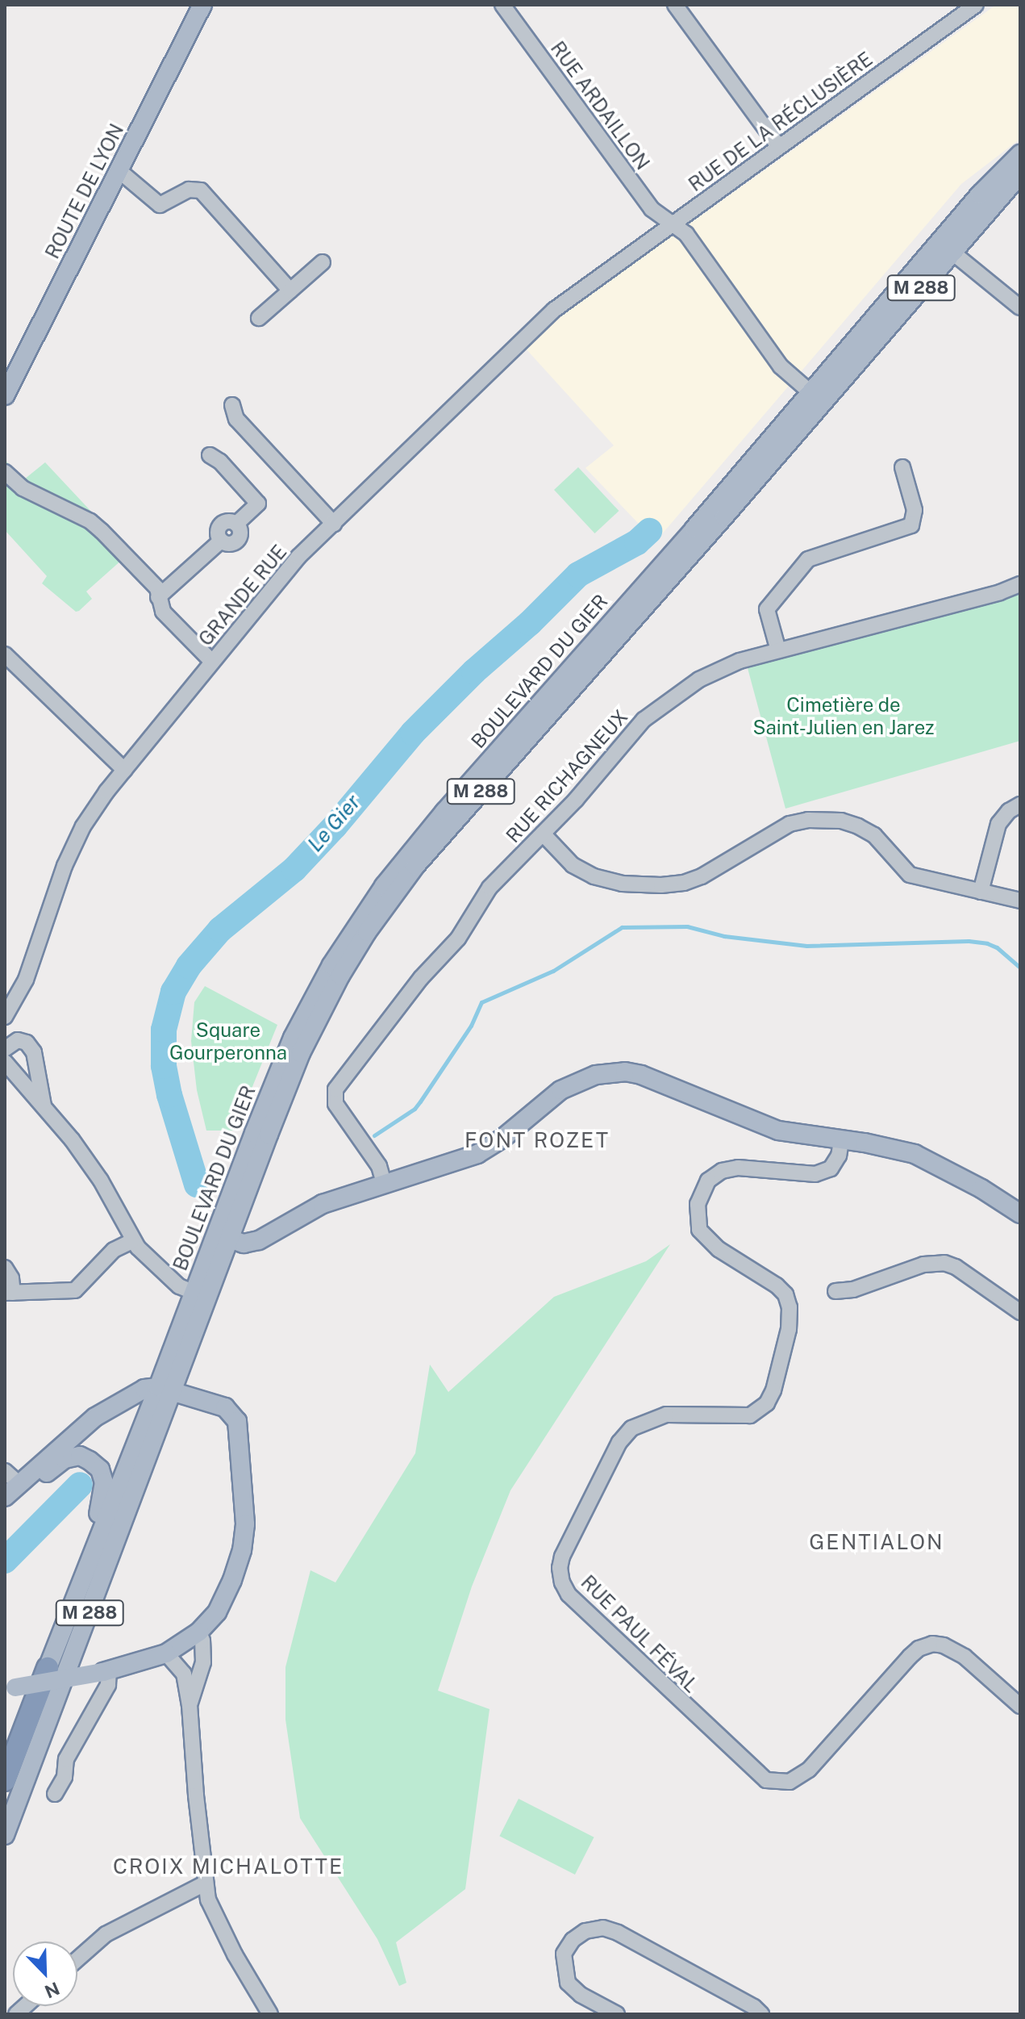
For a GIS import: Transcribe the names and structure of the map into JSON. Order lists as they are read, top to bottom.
{
  "streets": {
    "main road": ["ROUTE DE LYON", "M 288", "BOULEVARD DU GIER"],
    "street": [
      "RUE ARDAILLON",
      "RUE DE LA RÉCLUSIÈRE",
      "GRANDE RUE",
      "RUE RICHAGNEUX",
      "RUE PAUL FÉVAL"
    ]
  },
  "crossings": [
    ["RUE ARDAILLON", "RUE DE LA RÉCLUSIÈRE"],
    ["RUE ARDAILLON", "M 288"],
    ["RUE ARDAILLON", "BOULEVARD DU GIER"],
    ["RUE DE LA RÉCLUSIÈRE", "GRANDE RUE"],
    ["M 288", "BOULEVARD DU GIER"]
  ],
  "districts": ["FONT ROZET", "GENTIALON", "CROIX MICHALOTTE"],
  "water": ["Le Gier"],
  "parks": ["Cimetière de Saint-Julien en Jarez", "Square Gourperonna"],
  "north": "bottom right"
}
